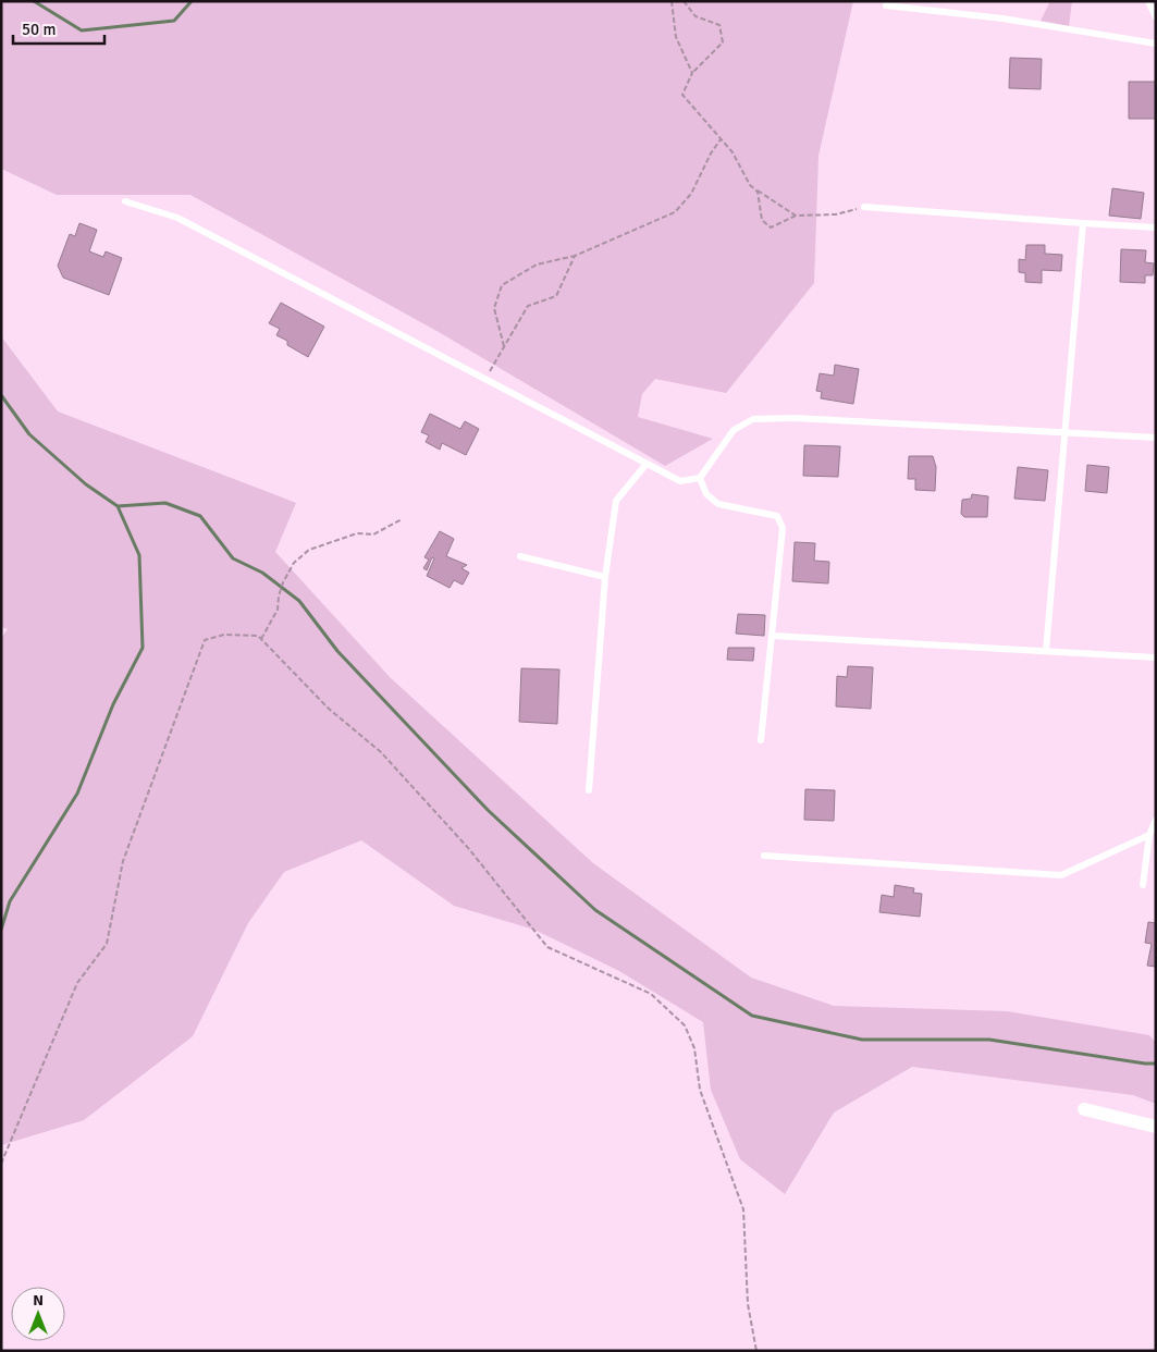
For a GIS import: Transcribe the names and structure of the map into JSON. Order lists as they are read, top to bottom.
{
  "scale_bar": "50 m",
  "north": "top"
}
